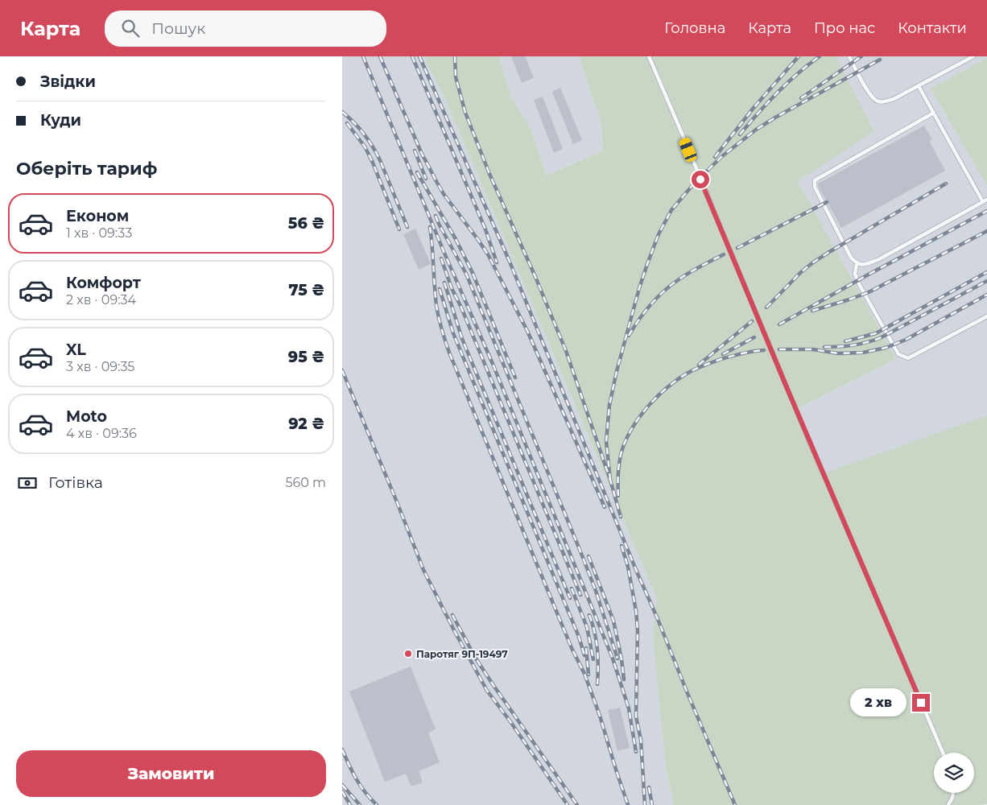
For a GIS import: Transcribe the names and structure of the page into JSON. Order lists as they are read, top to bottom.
{
  "places": ["Паротяг 9П-19497"],
  "page": {
    "header": "Карта",
    "search": "Пошук",
    "nav": [
      "Головна",
      "Карта",
      "Про нас",
      "Контакти"
    ],
    "banner": ["Звідки", "Куди"],
    "heading": "Оберіть тариф",
    "list": [
      {
        "name": "Економ",
        "note": "1 хв · 09:33",
        "value": "56 ₴"
      },
      {
        "name": "Комфорт",
        "note": "2 хв · 09:34",
        "value": "75 ₴"
      },
      {
        "name": "XL",
        "note": "3 хв · 09:35",
        "value": "95 ₴"
      },
      {
        "name": "Moto",
        "note": "4 хв · 09:36",
        "value": "92 ₴"
      }
    ],
    "pay": ["Готівка", "560 m"],
    "bubble": "2 хв",
    "buttons": "Замовити"
  }
}
